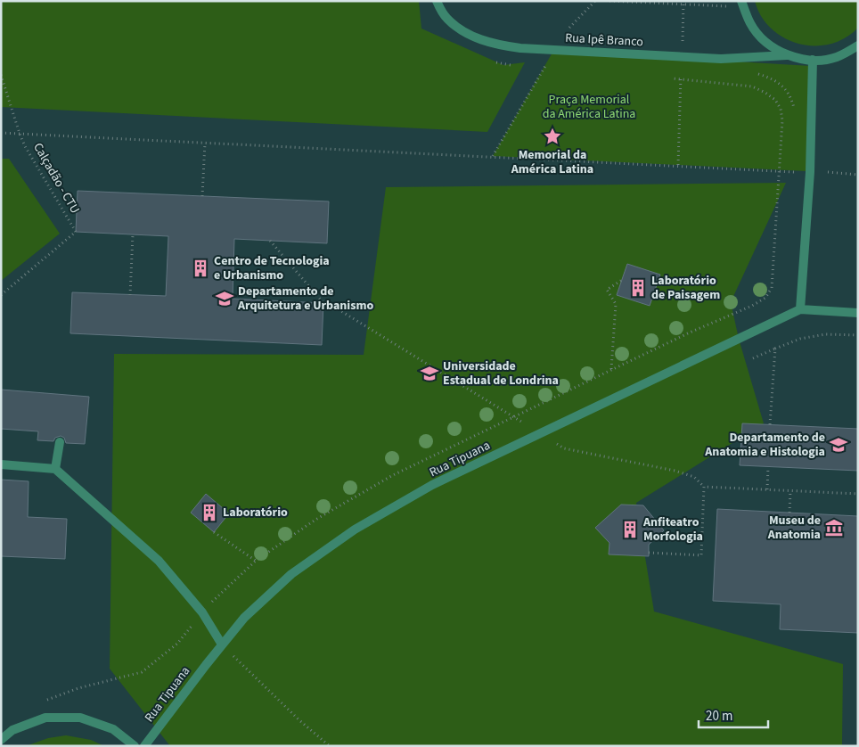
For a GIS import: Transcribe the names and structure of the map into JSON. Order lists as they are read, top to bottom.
{
  "streets": {
    "street": ["Rua Ipê Branco", "Rua Tipuana"],
    "path": ["Calçadão - CTU"]
  },
  "parks": ["Praça Memorial da América Latina"],
  "places": {
    "place": ["Memorial da América Latina"],
    "building": [
      "Centro de Tecnologia e Urbanismo",
      "Laboratório de Paisagem",
      "Laboratório",
      "Anfiteatro Morfologia"
    ],
    "school or university": ["Departamento de Arquitetura e Urbanismo", "Universidade Estadual de Londrina", "Departamento de Anatomia e Histologia"],
    "museum": ["Museu de Anatomia"]
  },
  "scale_bar": "20 m"
}
